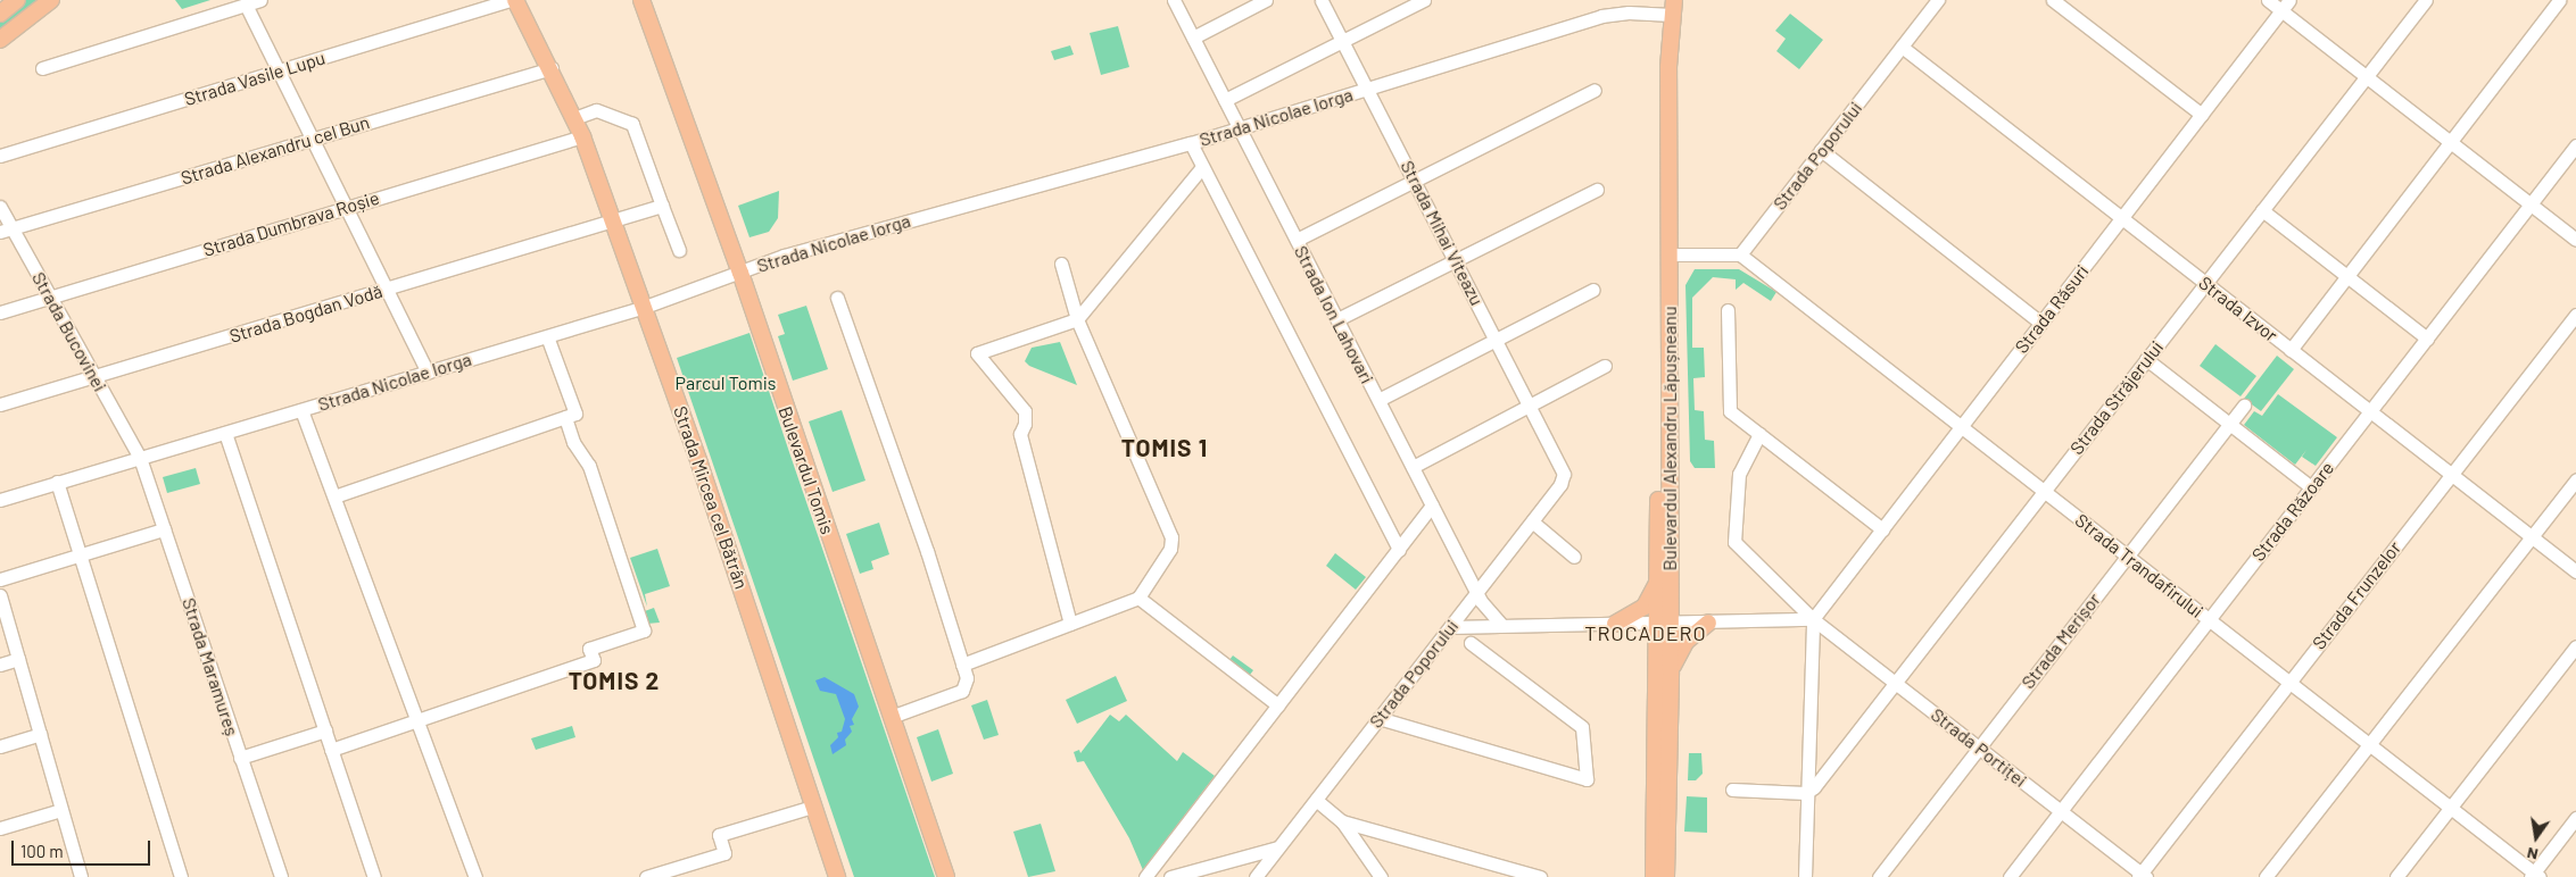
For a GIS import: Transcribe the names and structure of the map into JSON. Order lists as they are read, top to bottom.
{
  "streets": {
    "main road": ["Bulevardul Alexandru Lăpușneanu", "Bulevardul Tomis", "Strada Mircea cel Bătrân"],
    "street": [
      "Strada Vasile Lupu",
      "Strada Nicolae Iorga",
      "Strada Alexandru cel Bun",
      "Strada Poporului",
      "Strada Dumbrava Roșie",
      "Strada Mihai Viteazu",
      "Strada Răsuri",
      "Strada Izvor",
      "Strada Bogdan Vodă",
      "Strada Ion Lahovari",
      "Strada Bucovinei",
      "Strada Străjerului",
      "Strada Răzoare",
      "Strada Trandafirului",
      "Strada Frunzelor",
      "Strada Merișor",
      "Strada Maramureș",
      "Strada Portiței"
    ]
  },
  "crossings": [
    ["Strada Nicolae Iorga", "Strada Mihai Viteazu"],
    ["Strada Nicolae Iorga", "Strada Ion Lahovari"],
    ["Strada Nicolae Iorga", "Strada Bucovinei"],
    ["Strada Nicolae Iorga", "Bulevardul Alexandru Lăpușneanu"],
    ["Strada Nicolae Iorga", "Bulevardul Tomis"],
    ["Strada Nicolae Iorga", "Strada Mircea cel Bătrân"],
    ["Strada Nicolae Iorga", "Strada Maramureș"],
    ["Strada Alexandru cel Bun", "Strada Bucovinei"],
    ["Strada Alexandru cel Bun", "Strada Mircea cel Bătrân"],
    ["Strada Poporului", "Strada Mihai Viteazu"],
    ["Strada Poporului", "Strada Izvor"],
    ["Strada Poporului", "Strada Ion Lahovari"],
    ["Strada Poporului", "Strada Trandafirului"],
    ["Strada Dumbrava Roșie", "Strada Bucovinei"],
    ["Strada Dumbrava Roșie", "Strada Mircea cel Bătrân"],
    ["Strada Răsuri", "Strada Izvor"],
    ["Strada Răsuri", "Strada Trandafirului"],
    ["Strada Răsuri", "Strada Portiței"],
    ["Strada Izvor", "Strada Străjerului"],
    ["Strada Izvor", "Strada Răzoare"],
    ["Strada Izvor", "Strada Frunzelor"],
    ["Strada Bogdan Vodă", "Strada Bucovinei"],
    ["Strada Bogdan Vodă", "Strada Mircea cel Bătrân"],
    ["Strada Bucovinei", "Strada Maramureș"],
    ["Strada Străjerului", "Strada Trandafirului"],
    ["Strada Străjerului", "Strada Portiței"],
    ["Strada Răzoare", "Strada Trandafirului"],
    ["Strada Răzoare", "Strada Portiței"],
    ["Strada Trandafirului", "Strada Frunzelor"],
    ["Strada Trandafirului", "Strada Merișor"],
    ["Strada Frunzelor", "Strada Portiței"],
    ["Strada Merișor", "Strada Portiței"]
  ],
  "districts": ["TOMIS 1", "TROCADERO", "TOMIS 2"],
  "parks": ["Parcul Tomis"],
  "scale_bar": "100 m",
  "north": "bottom"
}
